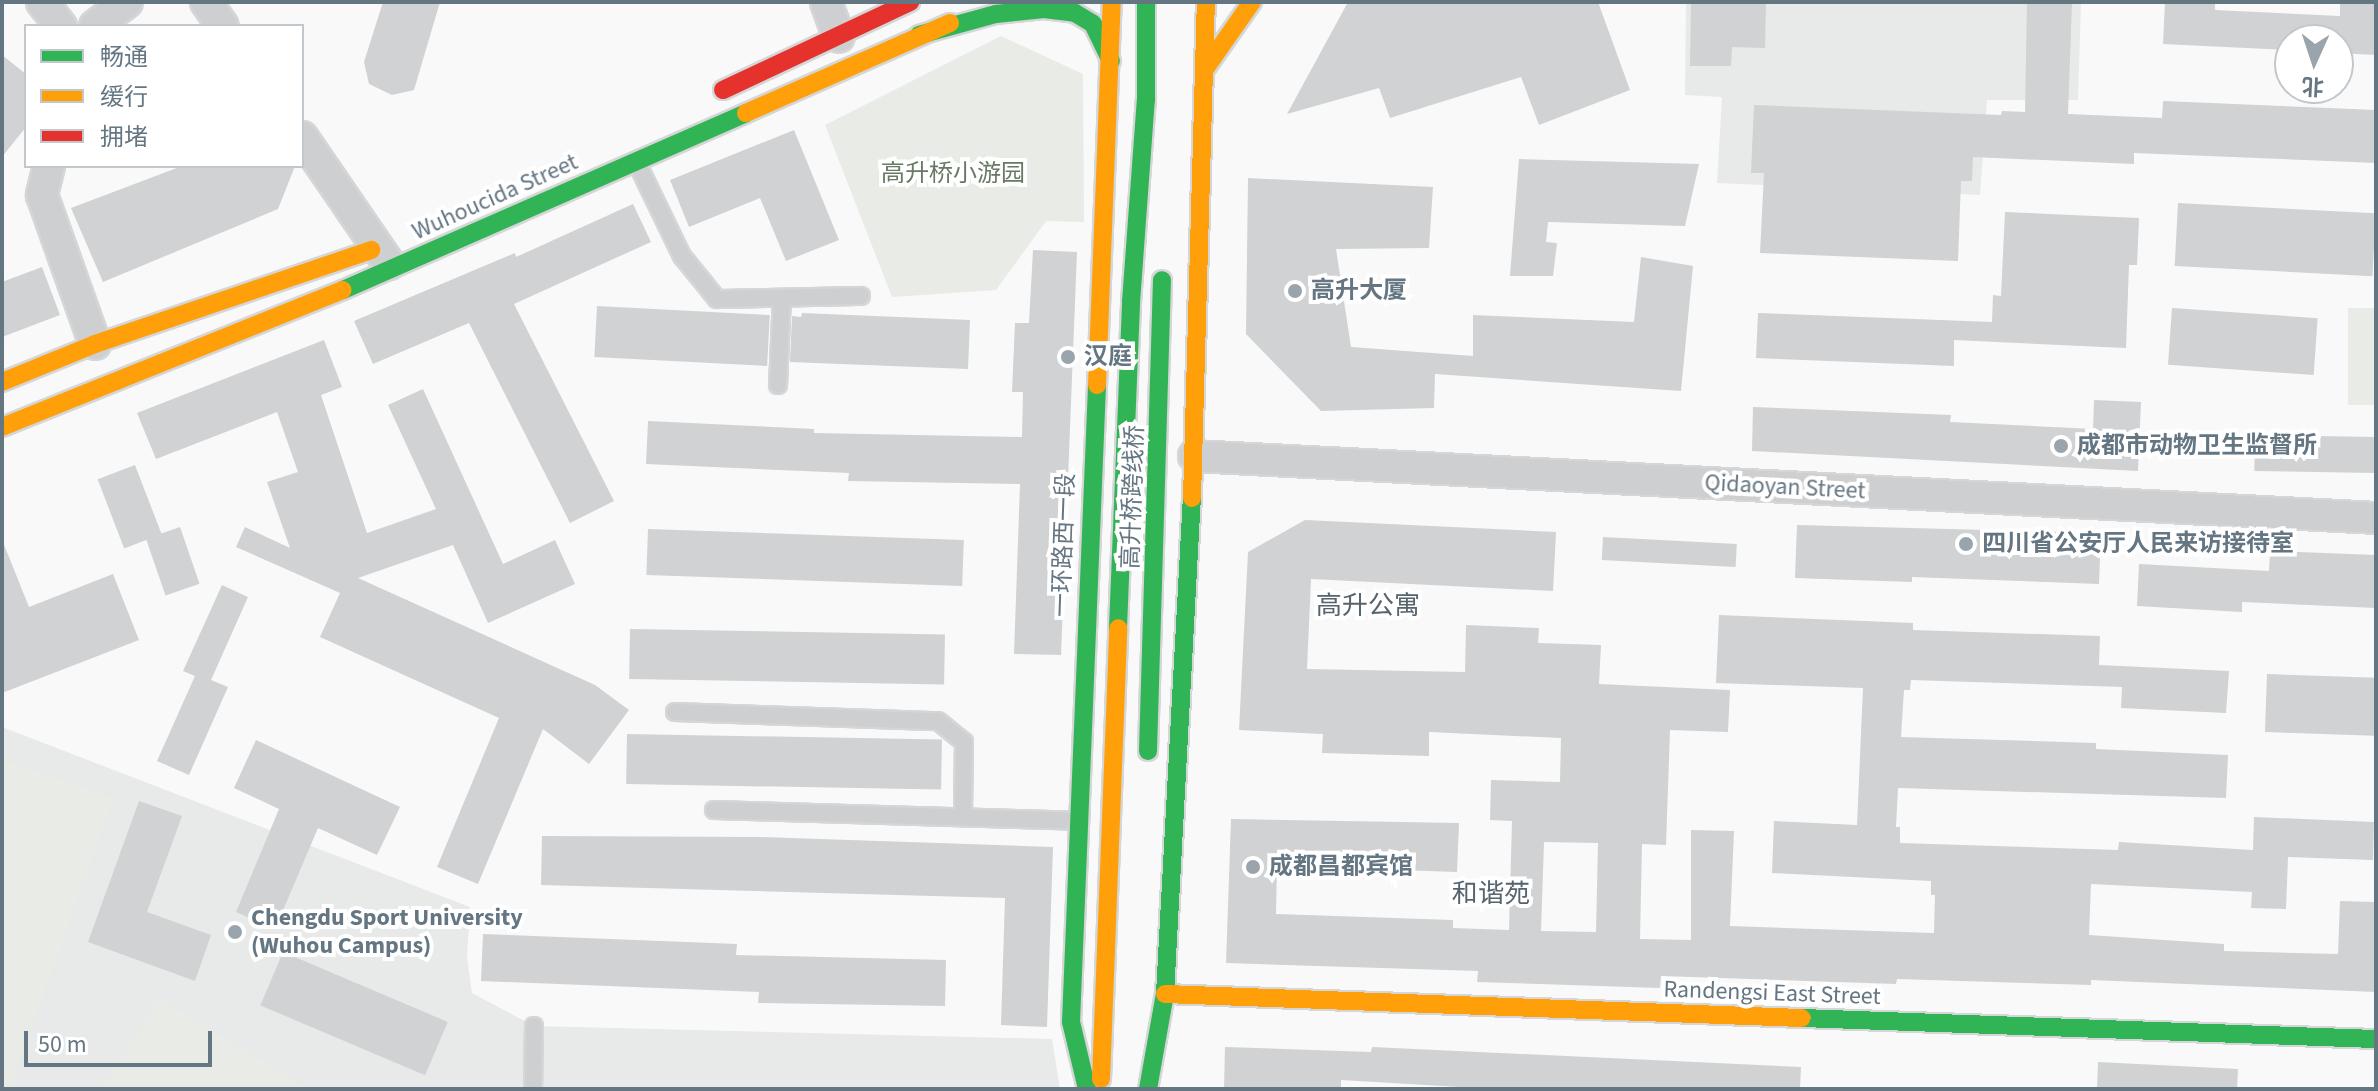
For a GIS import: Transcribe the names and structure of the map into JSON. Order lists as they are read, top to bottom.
{
  "streets": {
    "main road": [
      "Wuhoucida Street",
      "高升桥跨线桥",
      "一环路西一段",
      "Randengsi East Street"
    ],
    "street": ["Qidaoyan Street"]
  },
  "districts": ["高升公寓", "和谐苑"],
  "parks": ["高升桥小游园"],
  "places": [
    "高升大厦",
    "汉庭",
    "成都市动物卫生监督所",
    "四川省公安厅人民来访接待室",
    "成都昌都宾馆",
    "Chengdu Sport University (Wuhou Campus)"
  ],
  "legend": ["畅通", "缓行", "拥堵"],
  "scale_bar": "50 m",
  "north": "bottom"
}
